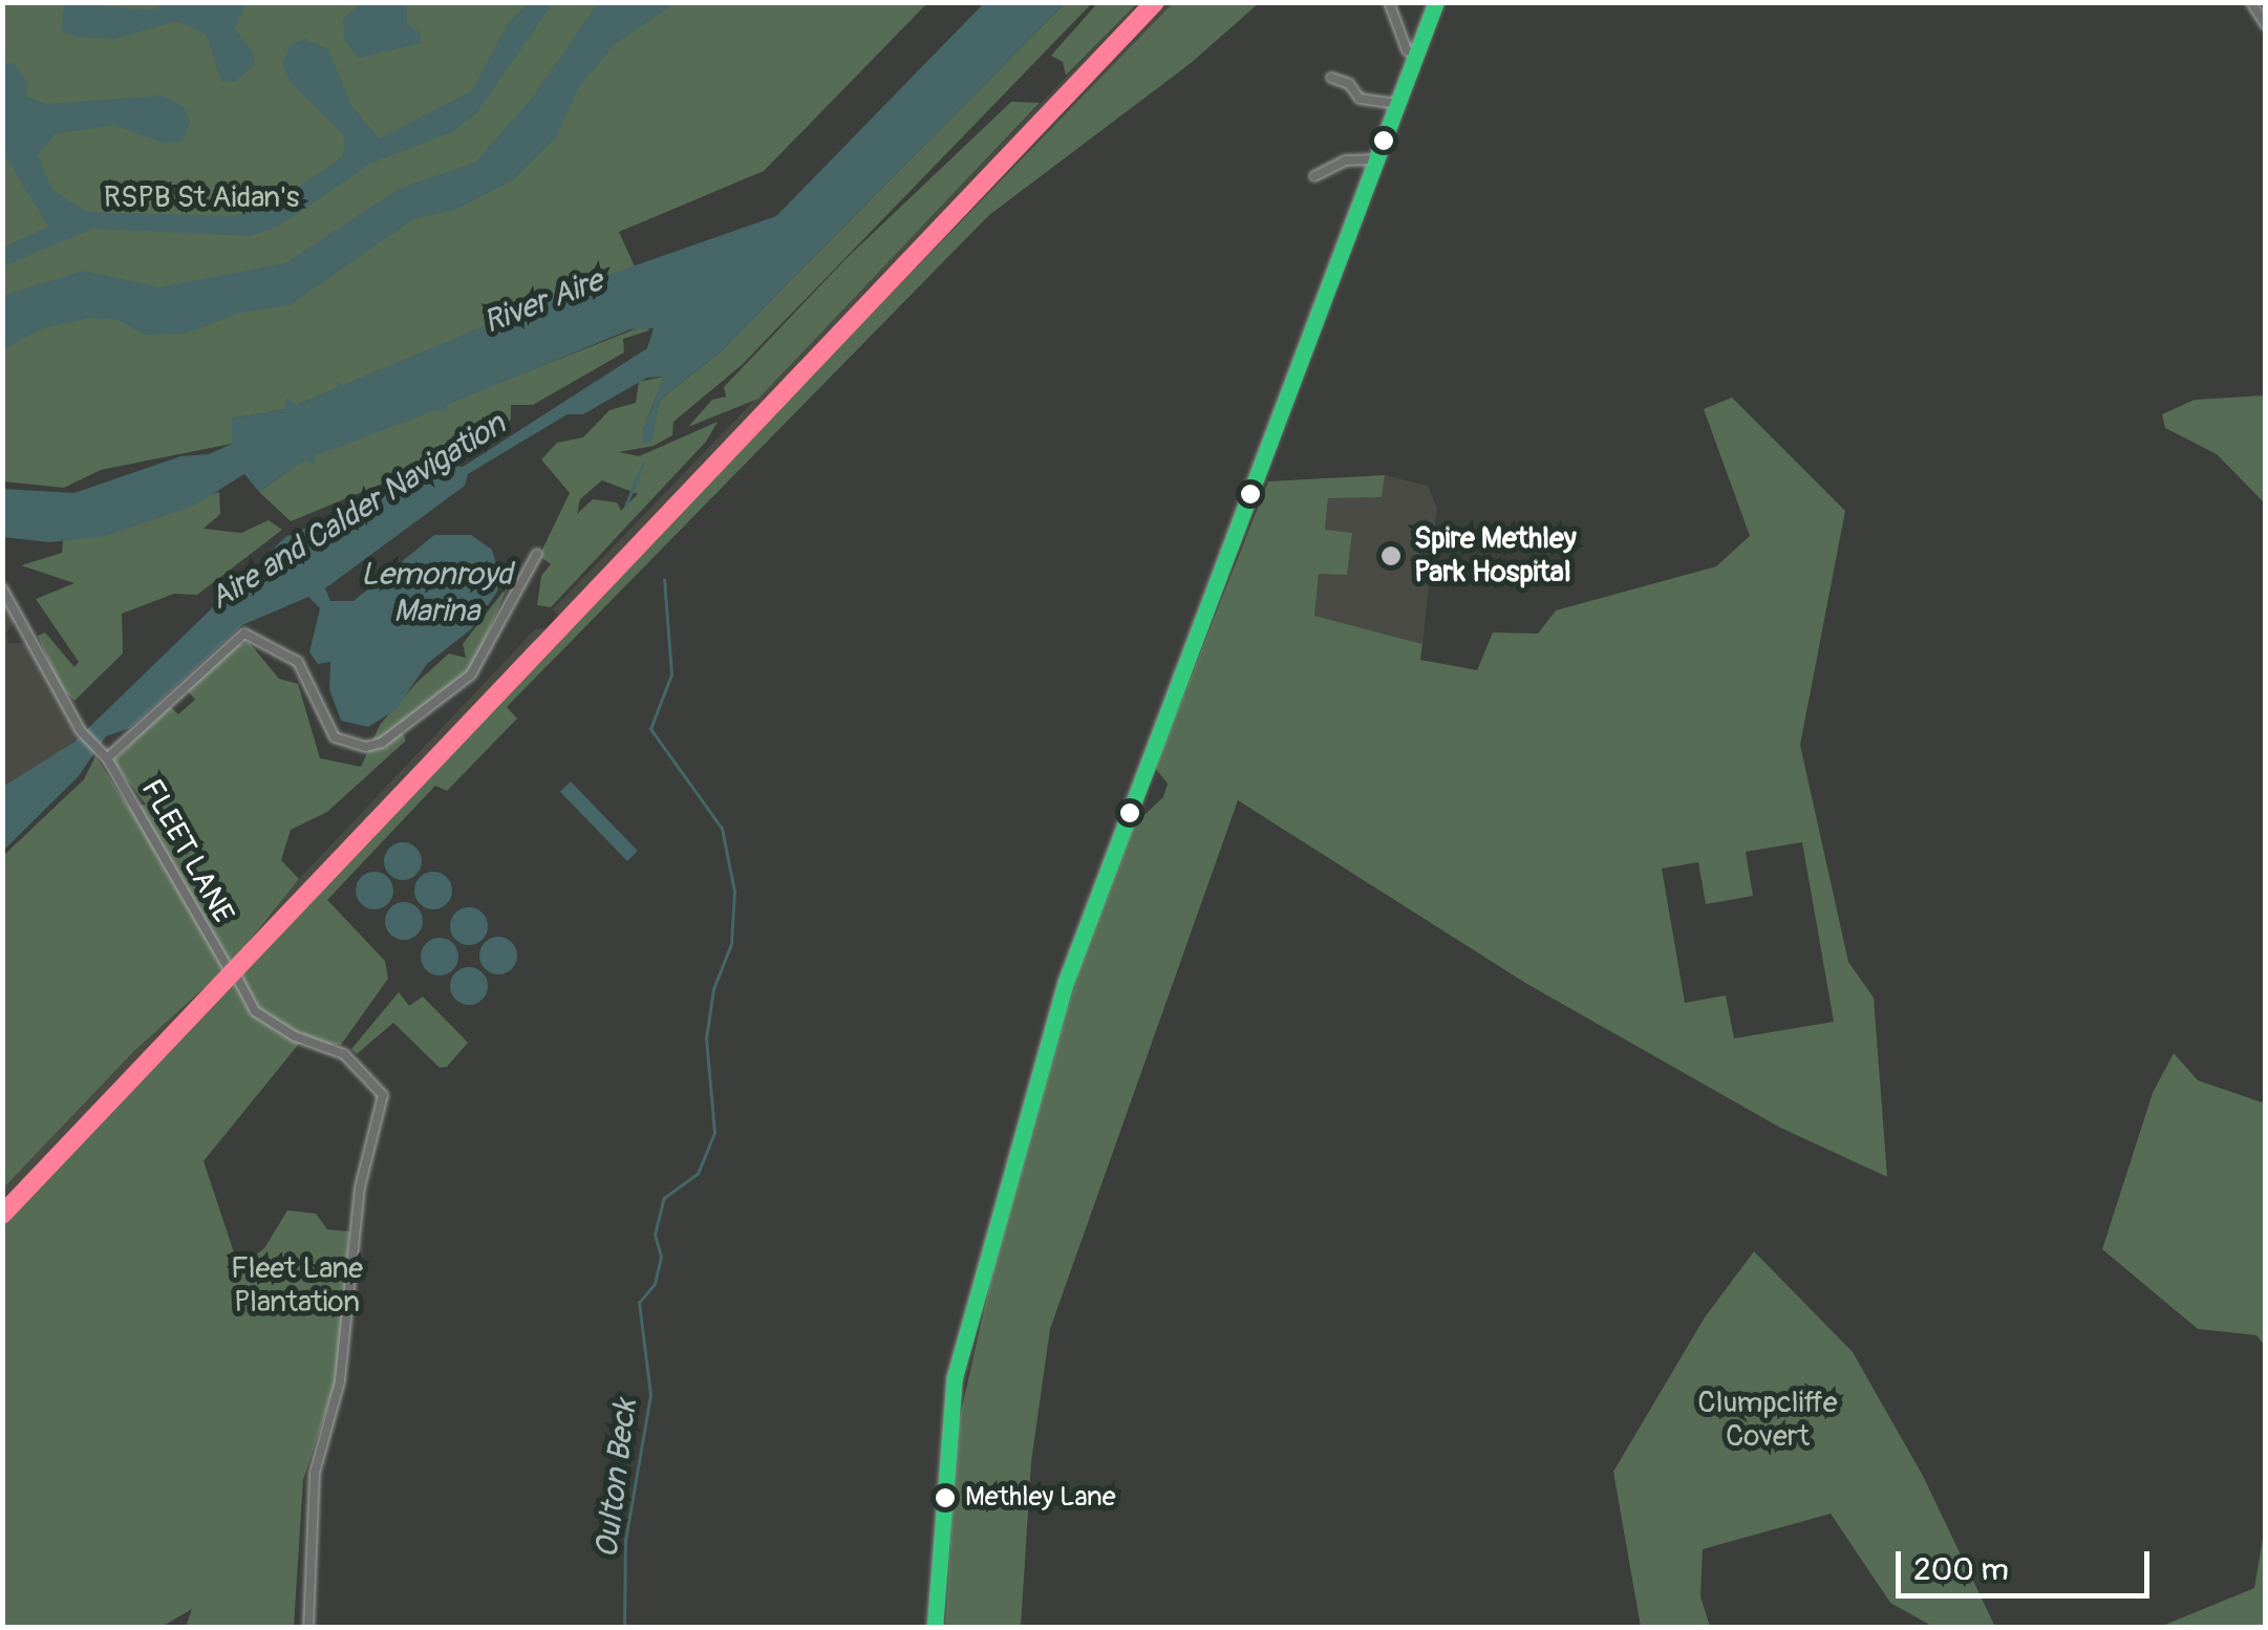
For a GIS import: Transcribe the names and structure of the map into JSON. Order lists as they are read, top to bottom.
{
  "streets": {
    "street": ["FLEET LANE"]
  },
  "water": [
    "River Aire",
    "Aire and Calder Navigation",
    "Lemonroyd Marina",
    "Oulton Beck"
  ],
  "parks": ["RSPB St Aidan's", "Fleet Lane Plantation", "Clumpcliffe Covert"],
  "places": ["Spire Methley Park Hospital", "Methley Lane"],
  "scale_bar": "200 m"
}
